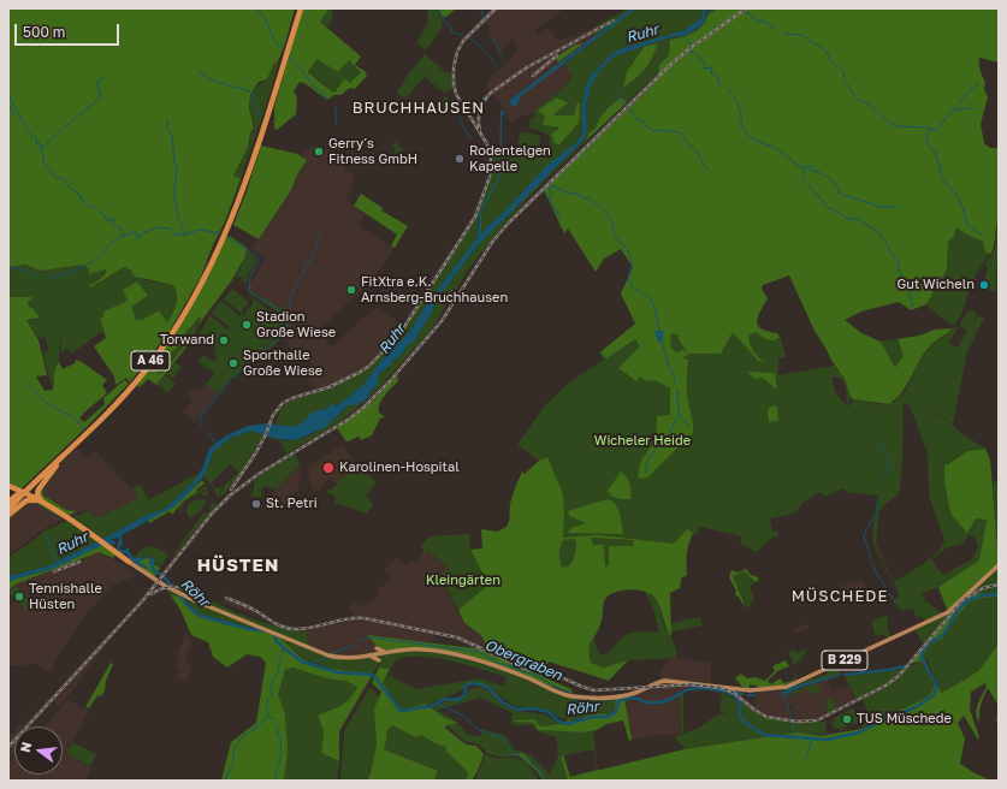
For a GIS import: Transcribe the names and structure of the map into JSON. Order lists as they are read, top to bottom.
{
  "streets": {
    "highway": ["A 46"],
    "main road": ["B 229"]
  },
  "districts": ["BRUCHHAUSEN", "HÜSTEN", "MÜSCHEDE"],
  "water": ["Ruhr", "Röhr", "Obergraben"],
  "parks": ["Wicheler Heide", "Kleingärten"],
  "places": [
    "Gerry´s Fitness GmbH",
    "Rodentelgen Kapelle",
    "Gut Wicheln",
    "FitXtra e.K. Arnsberg-Bruchhausen",
    "Stadion Große Wiese",
    "Torwand",
    "Sporthalle Große Wiese",
    "Karolinen-Hospital",
    "St. Petri",
    "Tennishalle Hüsten",
    "TUS Müschede"
  ],
  "scale_bar": "500 m",
  "north": "left"
}
